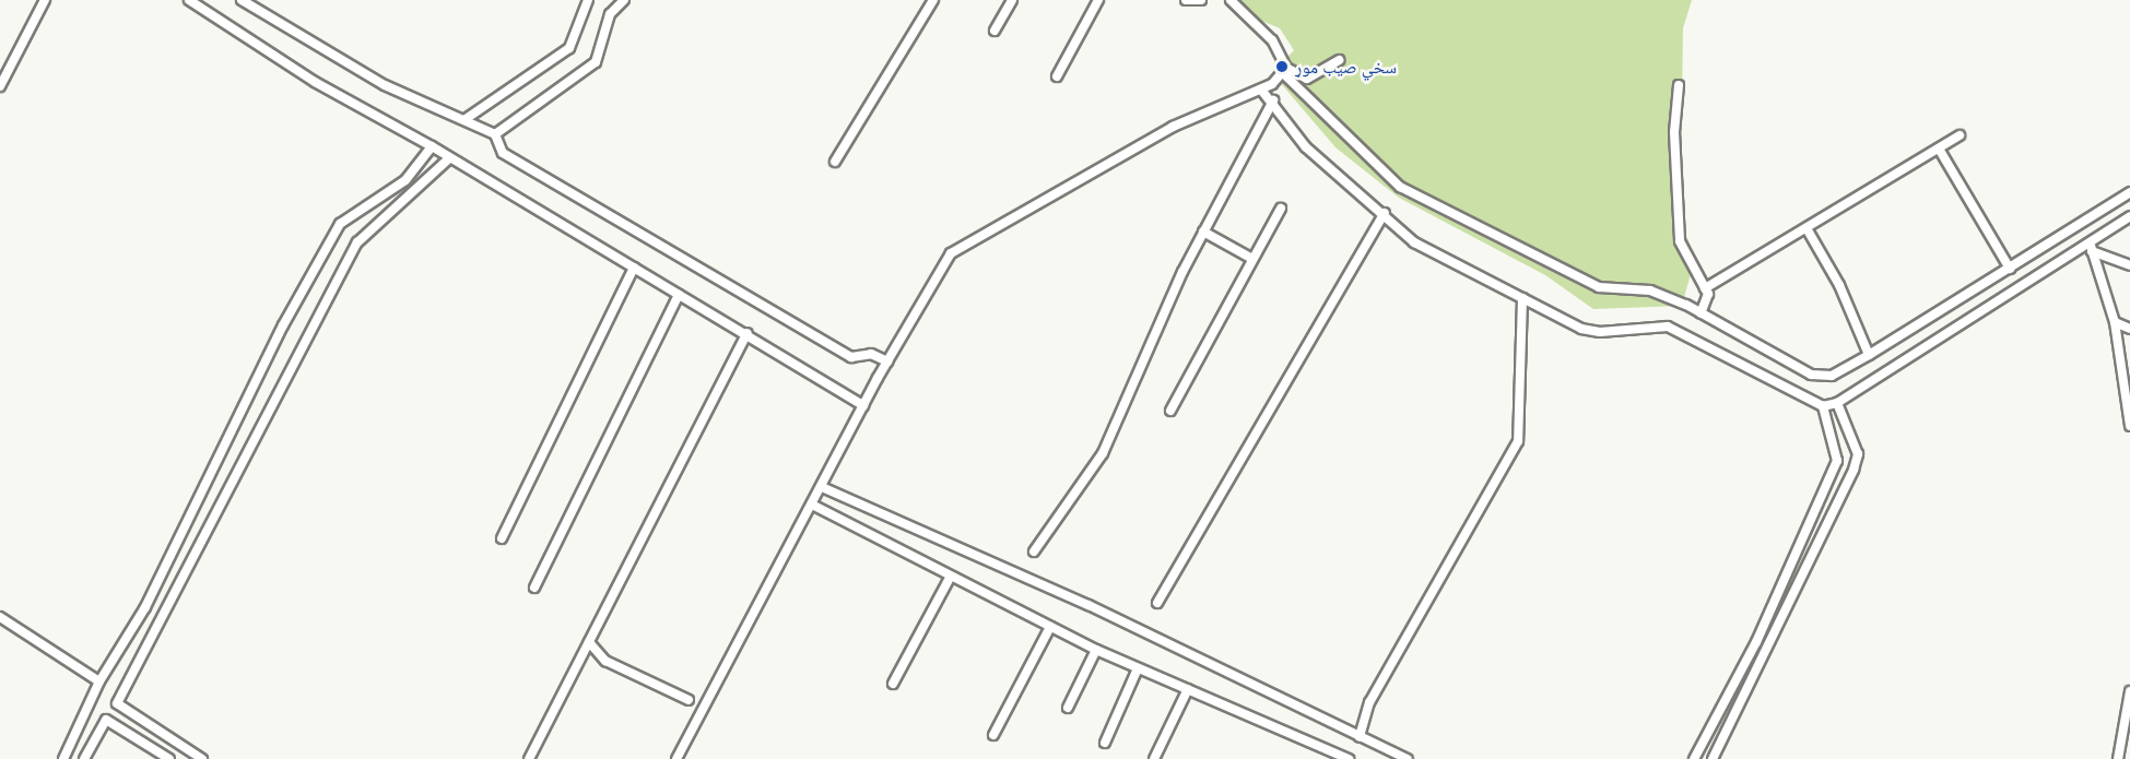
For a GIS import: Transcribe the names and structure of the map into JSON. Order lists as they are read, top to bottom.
{
  "places": ["سخي صیب موړ"]
}
